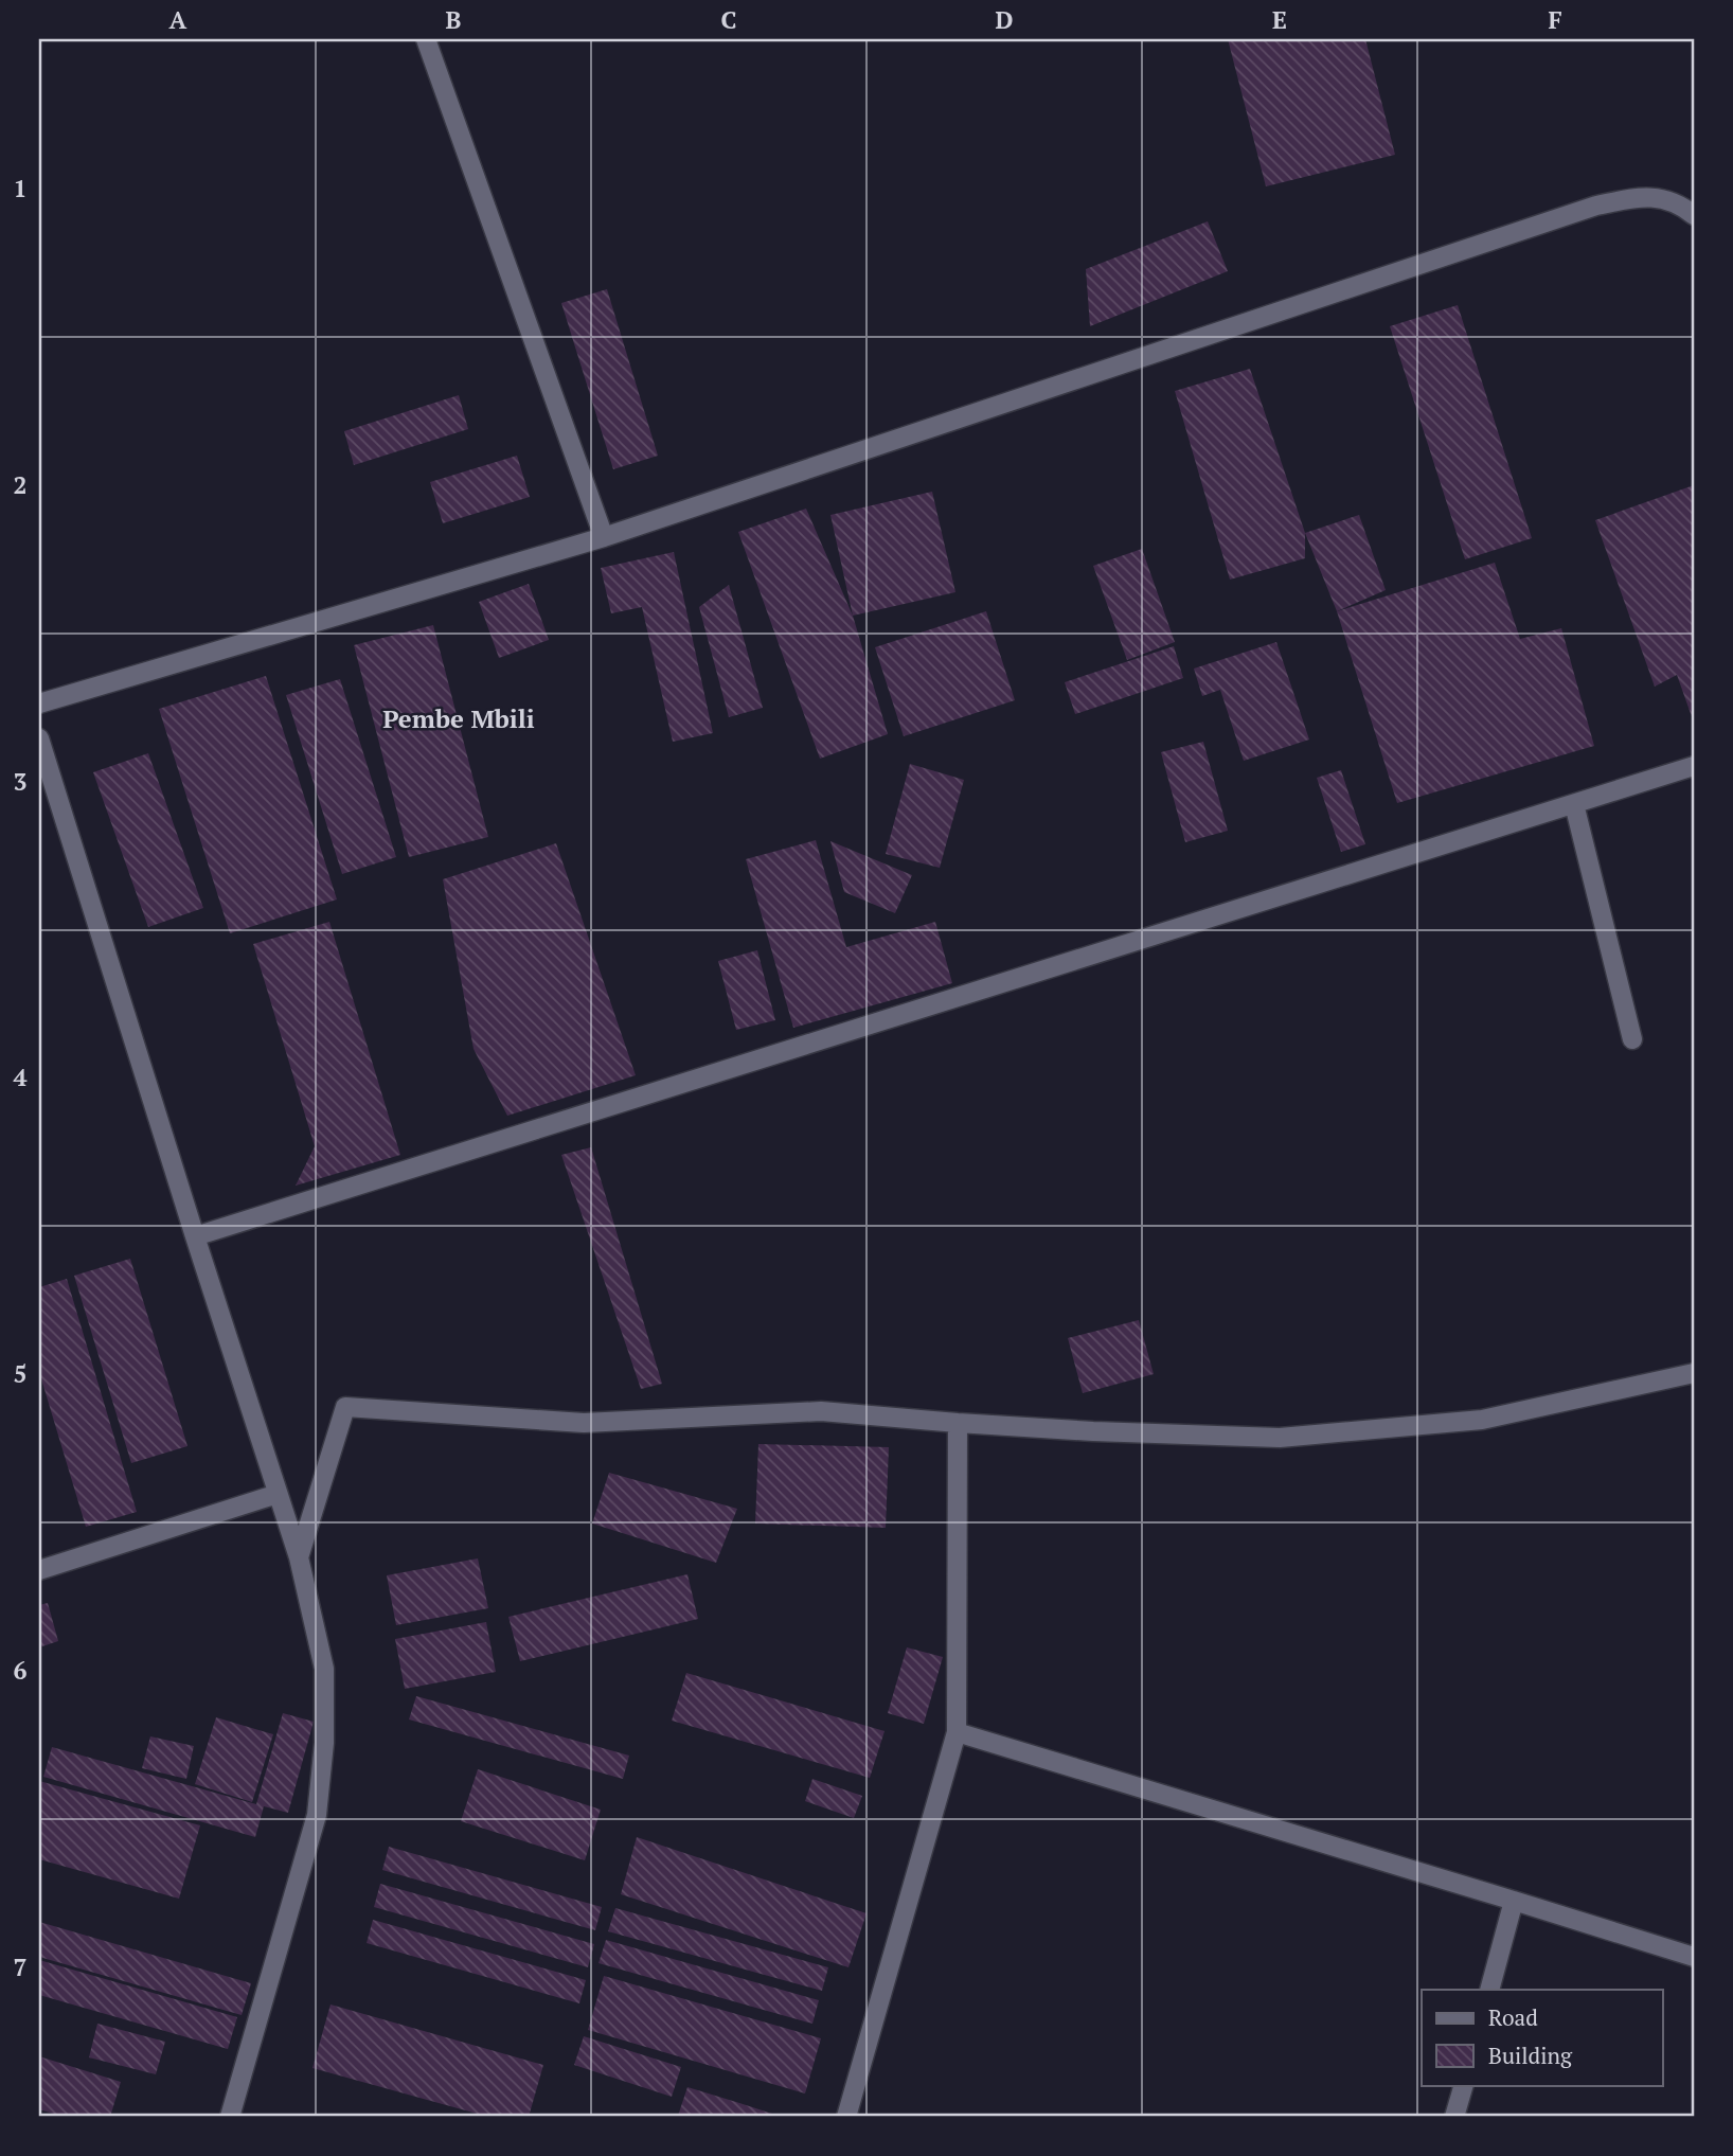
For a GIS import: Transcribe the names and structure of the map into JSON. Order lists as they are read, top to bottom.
{
  "districts": ["Pembe Mbili"],
  "legend": ["Road", "Building"],
  "grid": {
    "columns": [
      "A",
      "B",
      "C",
      "D",
      "E",
      "F"
    ],
    "rows": [
      "1",
      "2",
      "3",
      "4",
      "5",
      "6",
      "7"
    ]
  }
}
